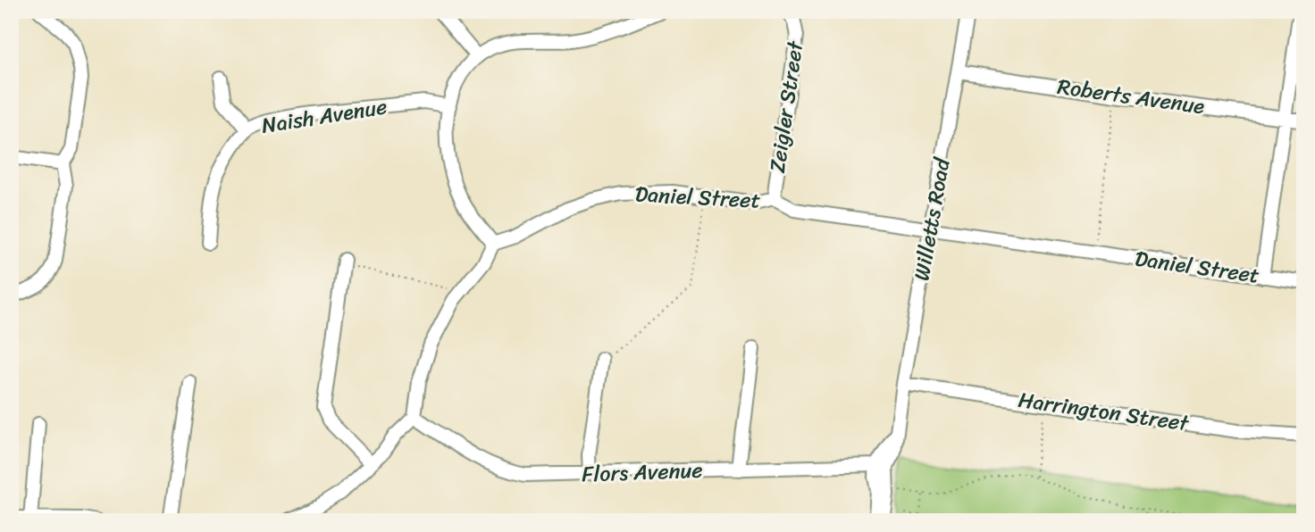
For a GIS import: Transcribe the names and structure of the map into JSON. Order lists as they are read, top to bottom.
{
  "streets": {
    "street": [
      "Roberts Avenue",
      "Zeigler Street",
      "Naish Avenue",
      "Daniel Street",
      "Willetts Road",
      "Harrington Street",
      "Flors Avenue"
    ]
  },
  "crossings": [
    ["Roberts Avenue", "Willetts Road"],
    ["Zeigler Street", "Daniel Street"],
    ["Daniel Street", "Willetts Road"],
    ["Willetts Road", "Harrington Street"],
    ["Willetts Road", "Flors Avenue"]
  ]
}
